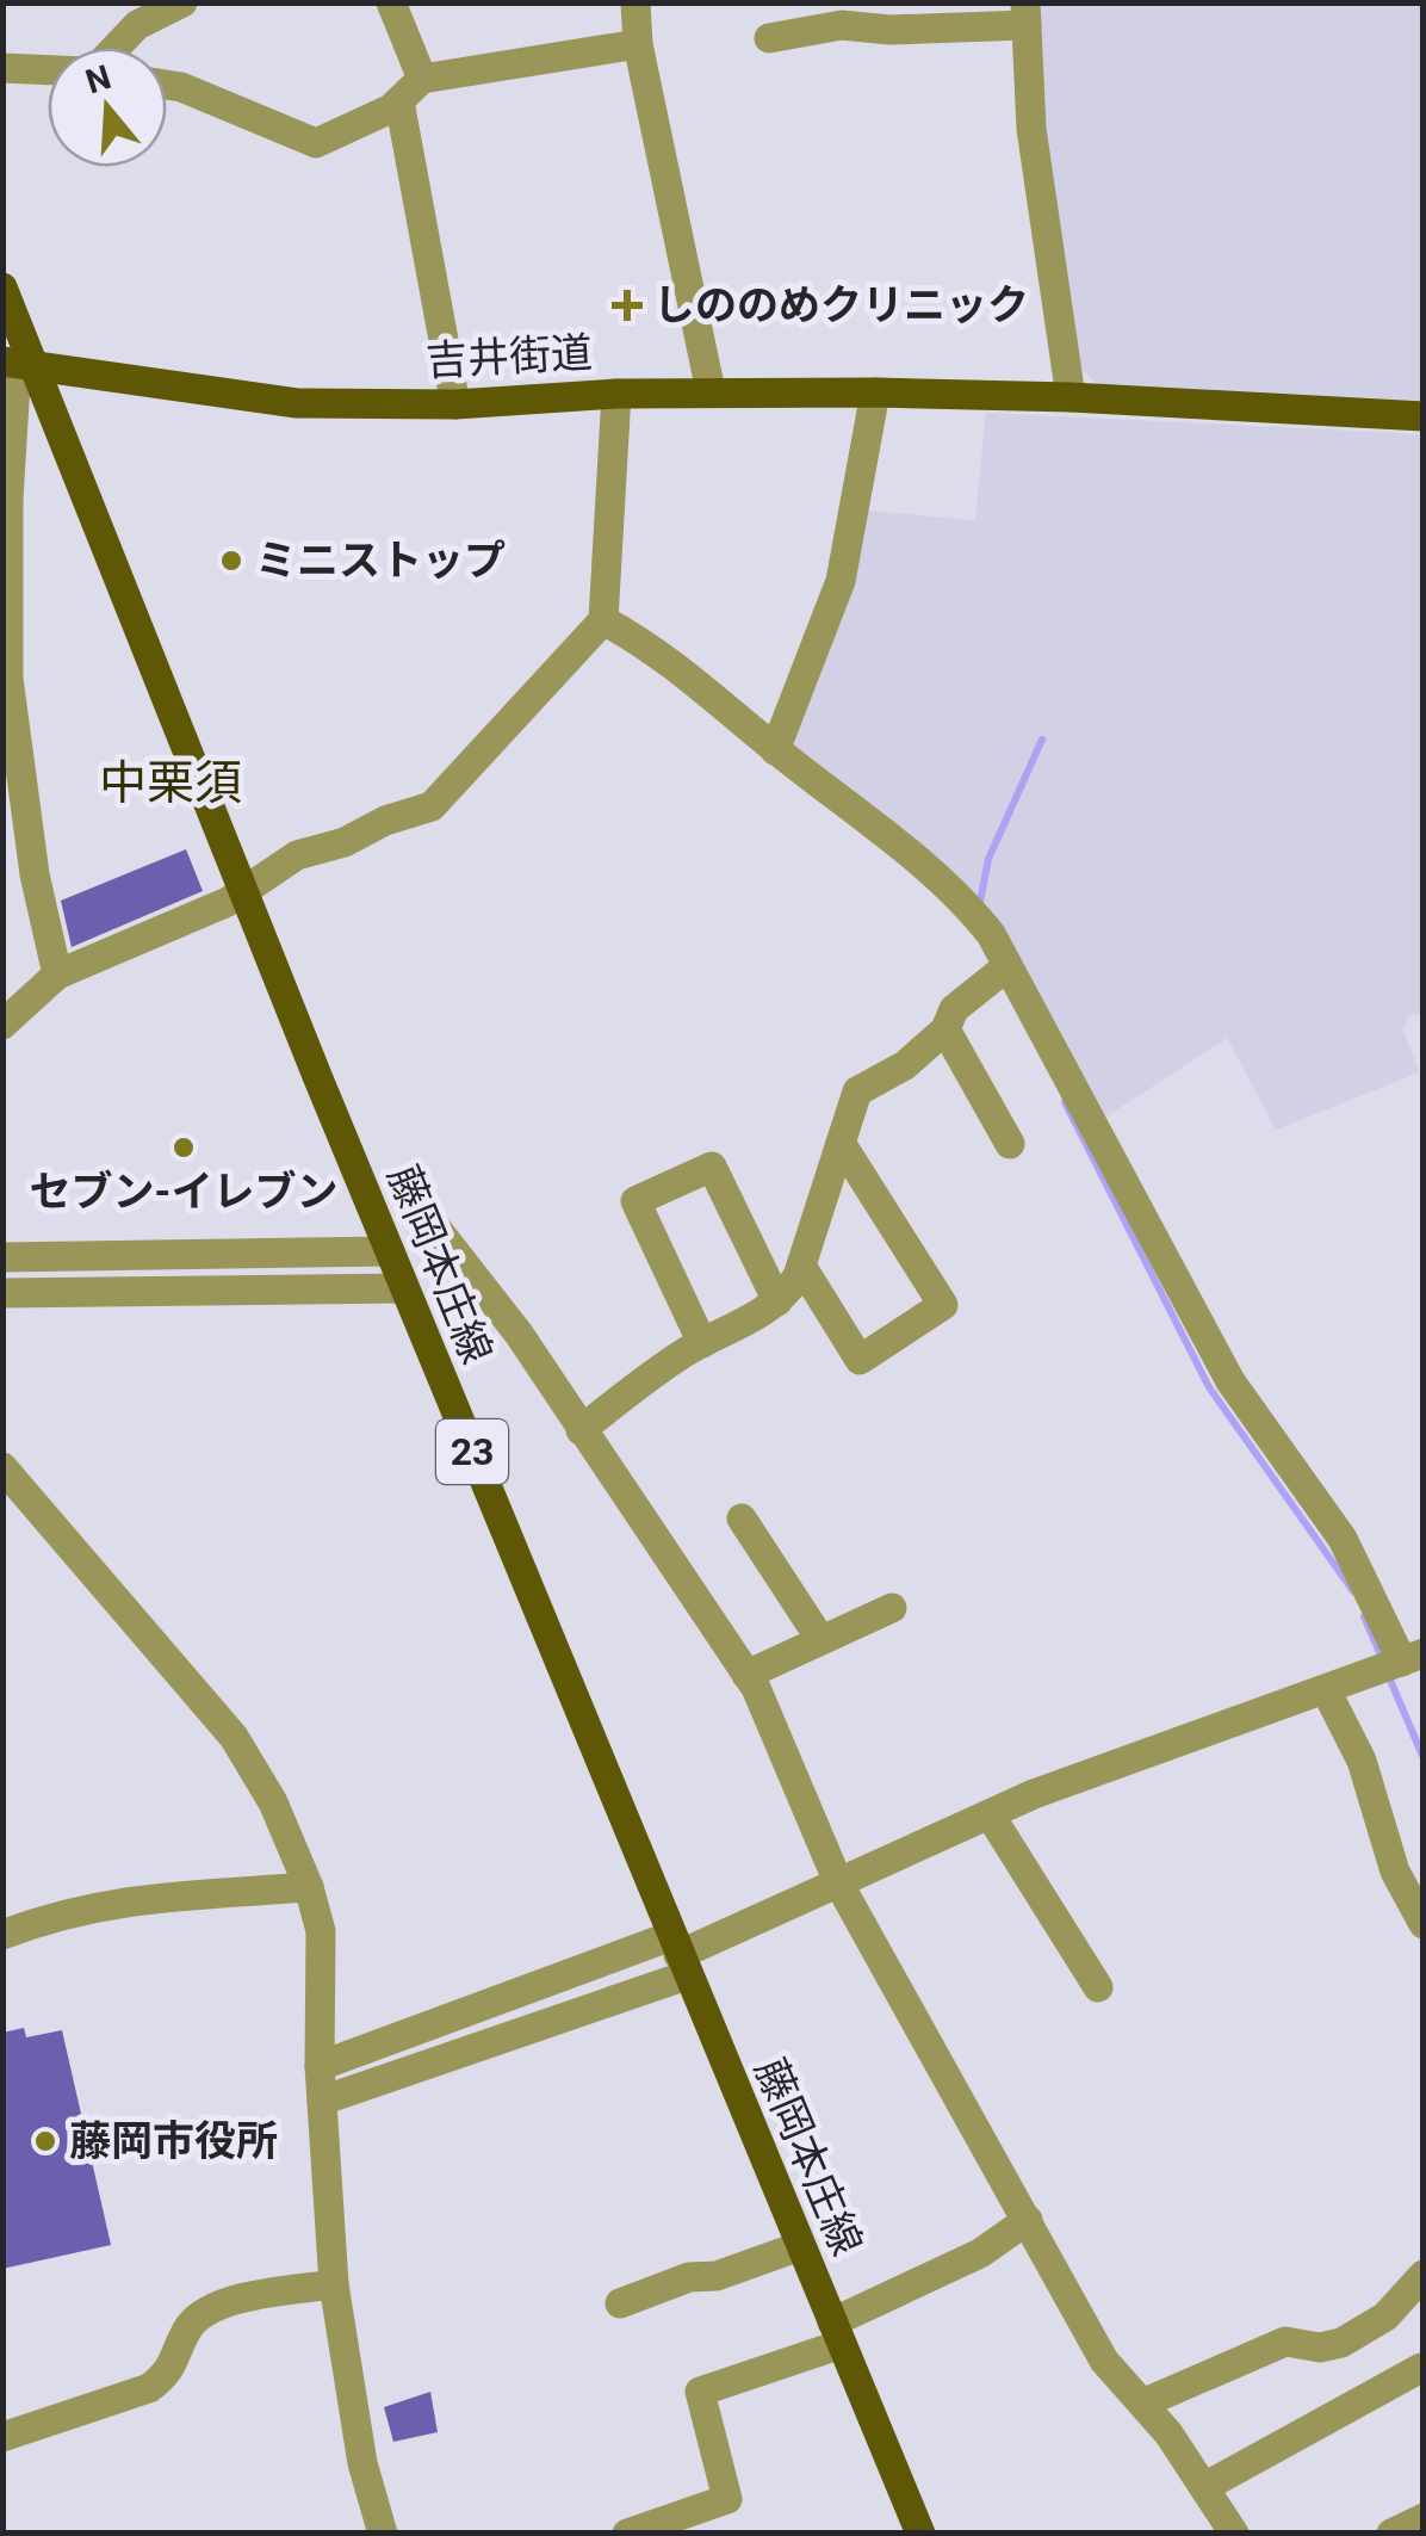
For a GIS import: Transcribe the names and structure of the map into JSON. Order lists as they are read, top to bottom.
{
  "streets": {
    "main road": ["吉井街道", "藤岡本庄線", "23"]
  },
  "crossings": [
    ["吉井街道", "藤岡本庄線"]
  ],
  "districts": ["中栗須"],
  "places": {
    "health": ["しののめクリニック"],
    "other": ["ミニストップ", "セブン-イレブン", "藤岡市役所"]
  },
  "north": "top"
}
